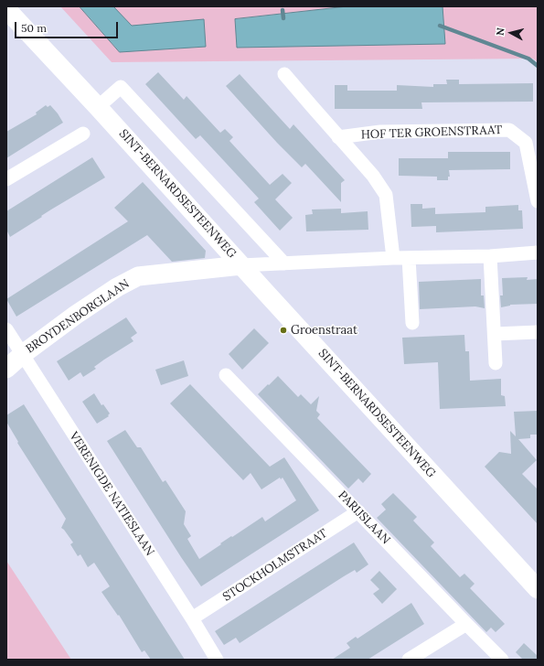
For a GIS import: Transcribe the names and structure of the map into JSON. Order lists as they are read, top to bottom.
{
  "streets": {
    "main road": ["SINT-BERNARDSESTEENWEG", "BROYDENBORGLAAN"],
    "street": [
      "HOF TER GROENSTRAAT",
      "VERENIGDE NATIESLAAN",
      "PARIJSLAAN",
      "STOCKHOLMSTRAAT"
    ]
  },
  "crossings": [
    ["SINT-BERNARDSESTEENWEG", "BROYDENBORGLAAN"],
    ["BROYDENBORGLAAN", "VERENIGDE NATIESLAAN"],
    ["VERENIGDE NATIESLAAN", "STOCKHOLMSTRAAT"],
    ["PARIJSLAAN", "STOCKHOLMSTRAAT"]
  ],
  "places": ["Groenstraat"],
  "scale_bar": "50 m",
  "north": "left"
}
